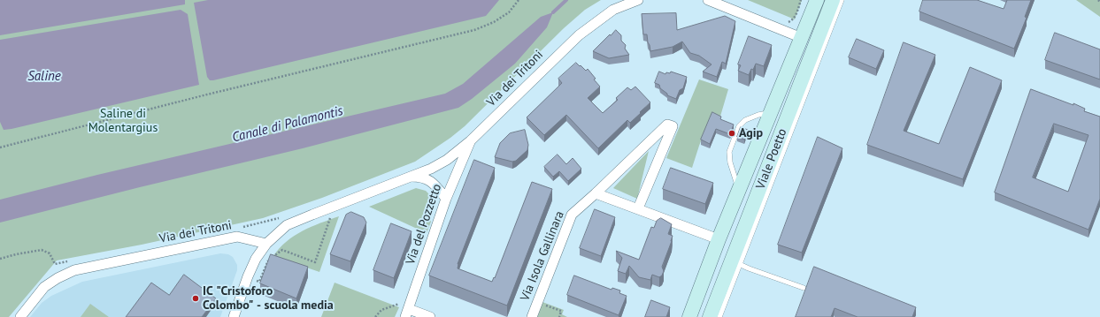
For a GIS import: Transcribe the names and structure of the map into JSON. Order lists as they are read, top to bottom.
{
  "streets": {
    "main road": ["Viale Poetto"],
    "street": ["Via dei Tritoni", "Via del Pozzetto", "Via Isola Gallinara"]
  },
  "crossings": [
    ["Via dei Tritoni", "Via del Pozzetto"]
  ],
  "water": ["Saline", "Canale di Palamontis"],
  "parks": ["Saline di Molentargius"],
  "places": ["Agip", "IC \"Cristoforo Colombo\" - scuola media"]
}
